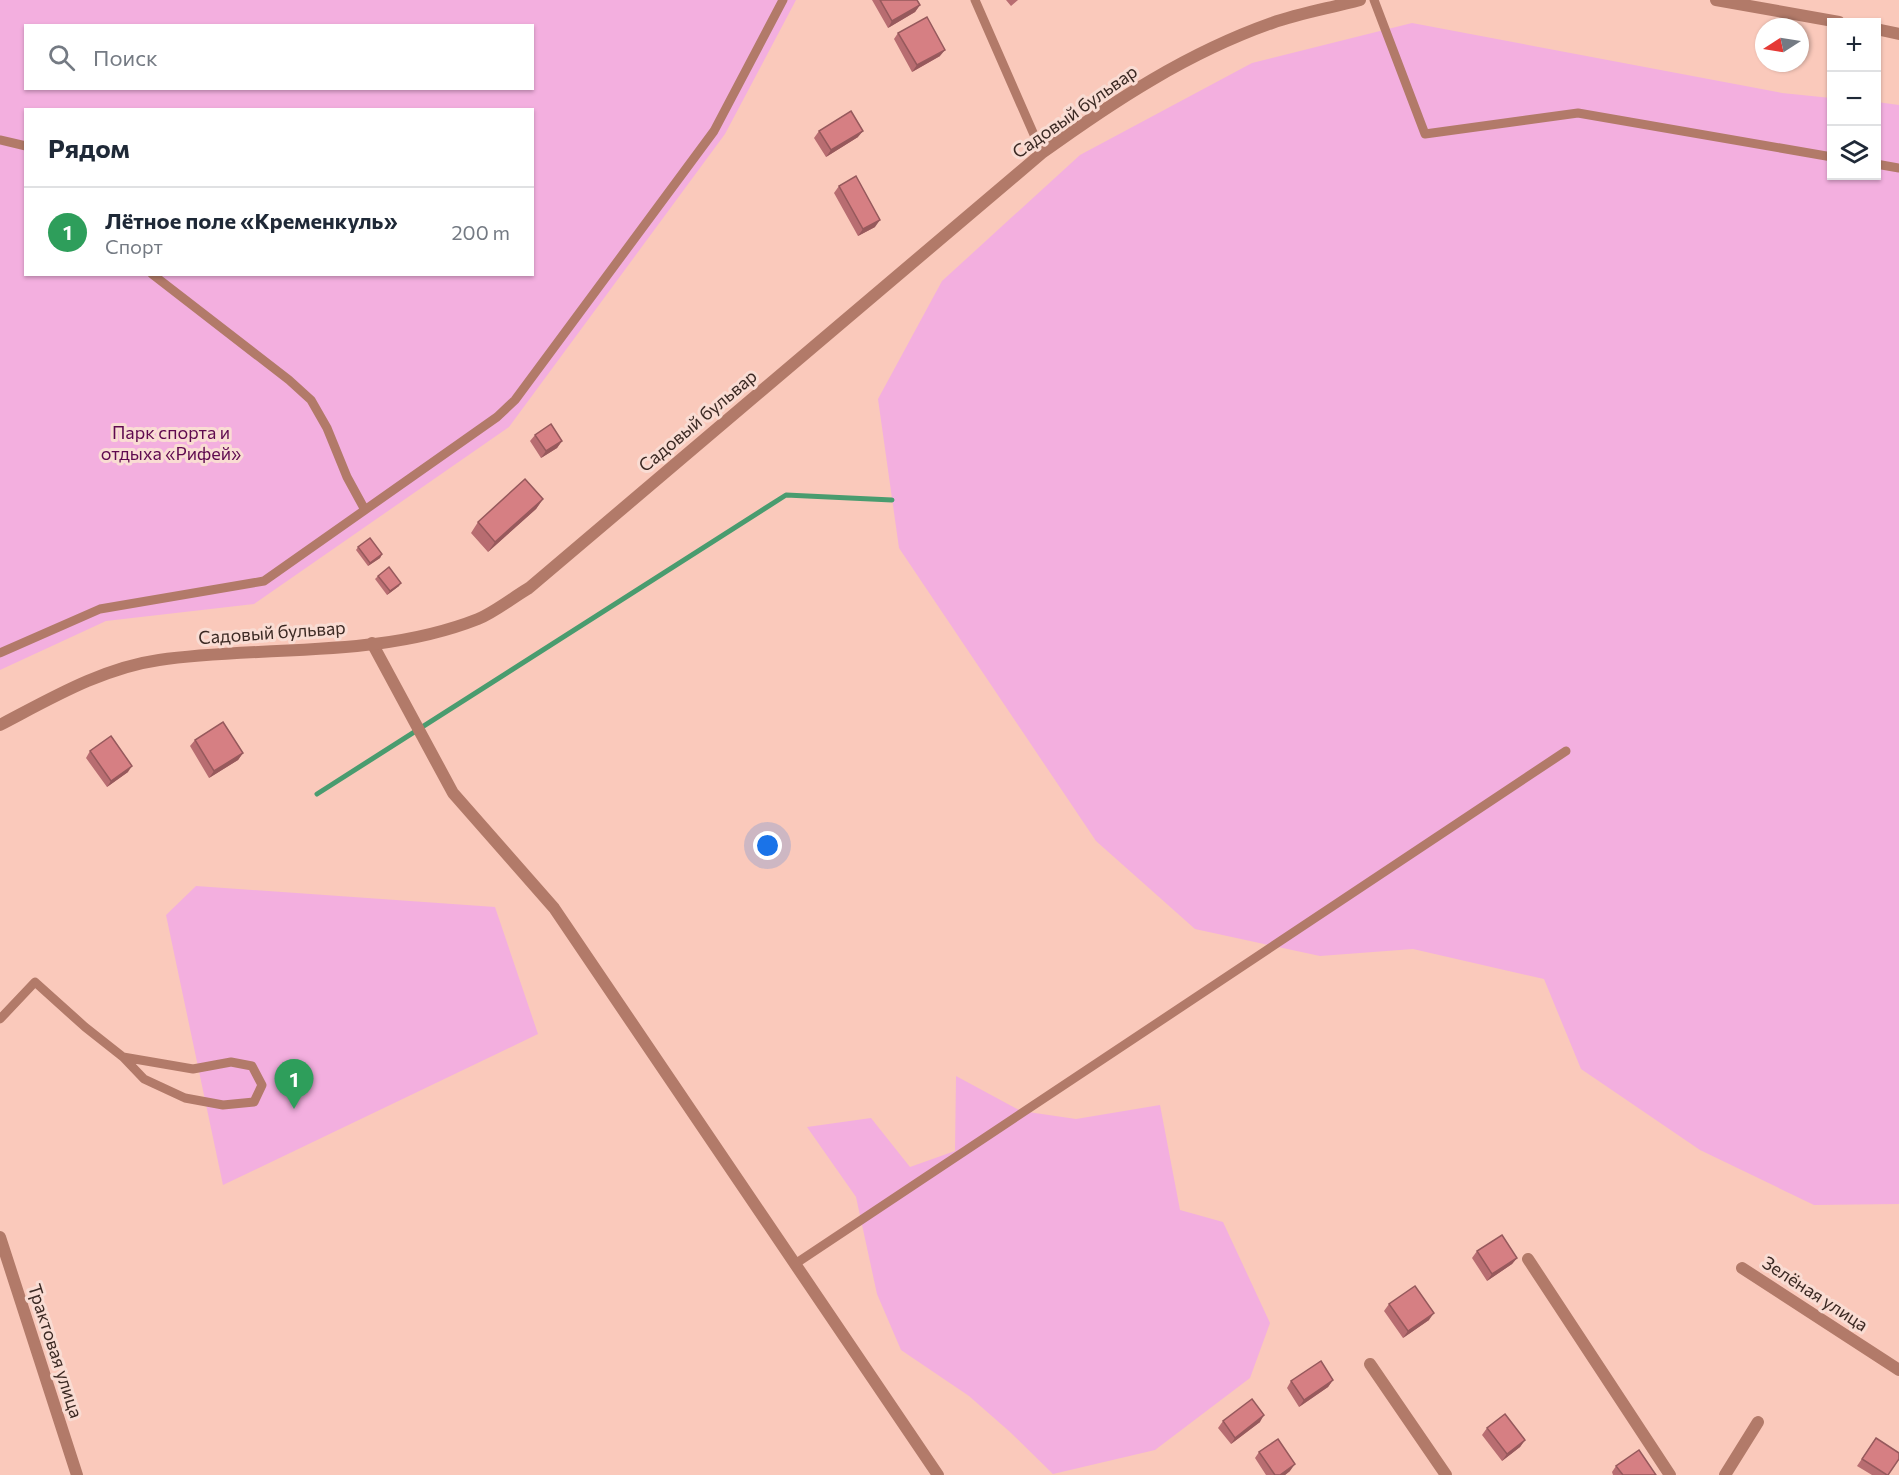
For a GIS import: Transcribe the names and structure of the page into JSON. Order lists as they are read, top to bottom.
{
  "streets": {
    "street": ["Садовый бульвар", "Зелёная улица", "Трактовая улица"]
  },
  "parks": ["Парк спорта и отдыха «Рифей»"],
  "north": "left",
  "page": {
    "map_buttons": ["+", "−"],
    "search": "Поиск",
    "heading": "Рядом",
    "list": [
      {
        "mark": "1",
        "name": "Лётное поле «Кременкуль»",
        "note": "Спорт",
        "value": "200 m"
      }
    ],
    "pins": "1"
  }
}
